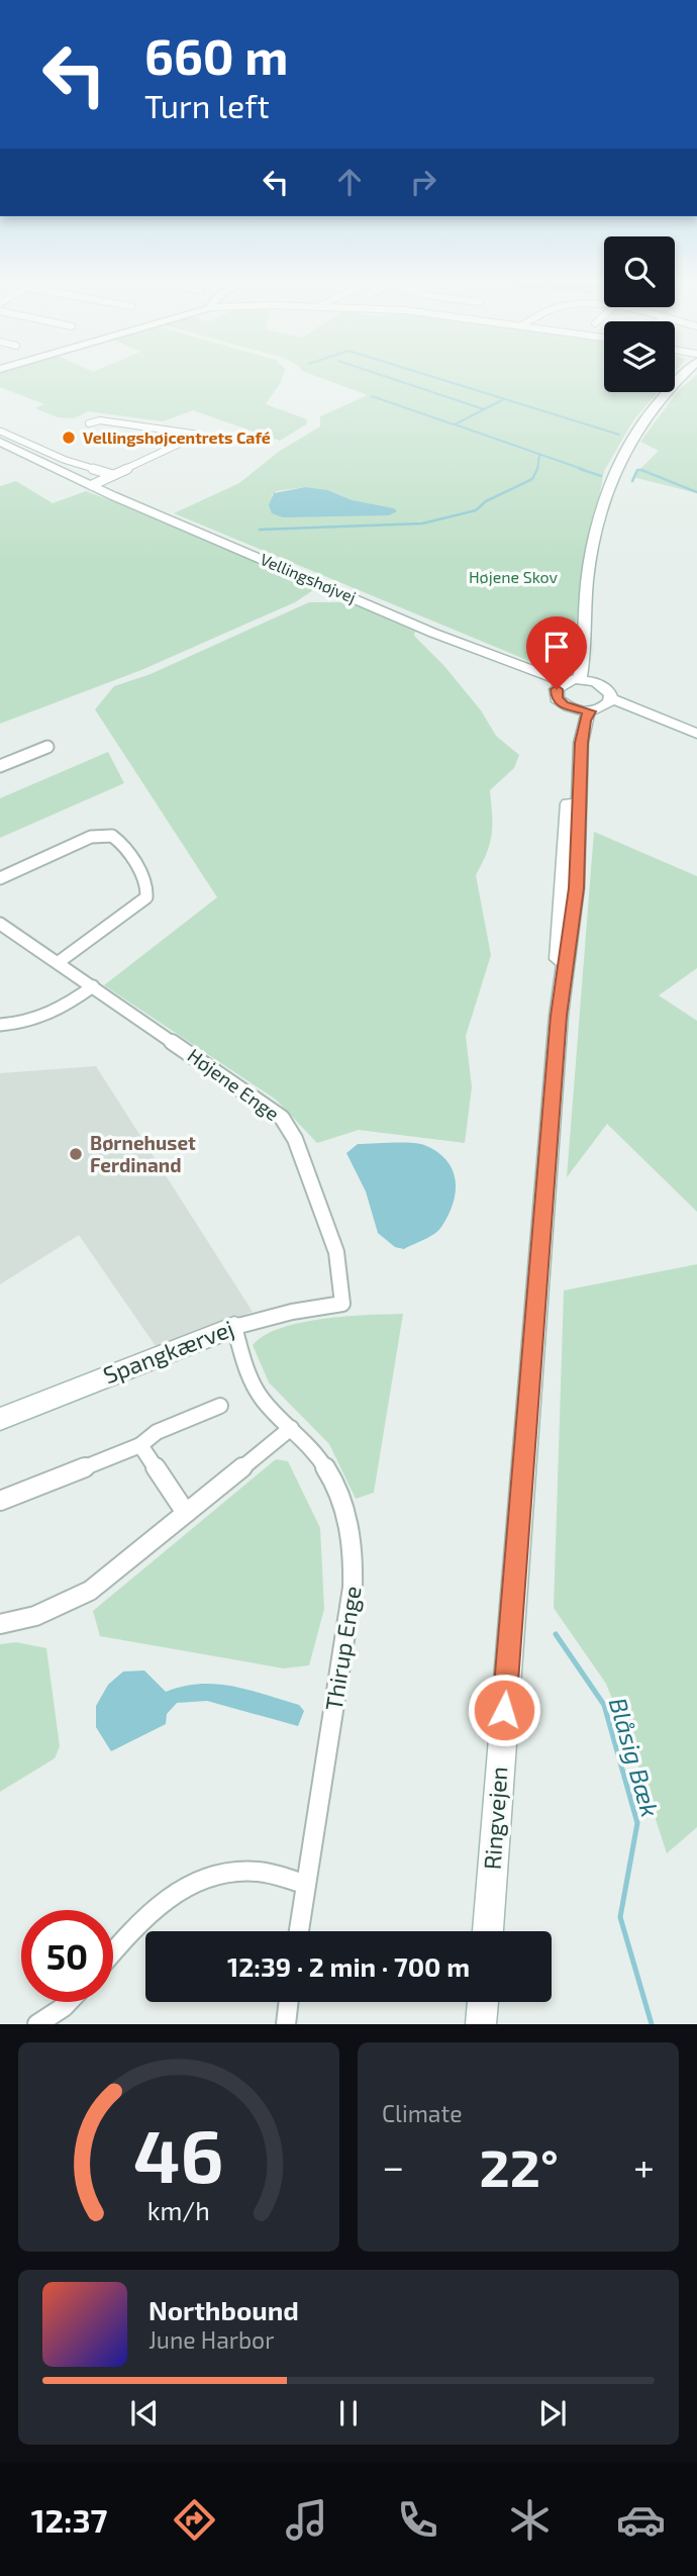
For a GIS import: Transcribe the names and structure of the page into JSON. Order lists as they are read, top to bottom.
{
  "streets": {
    "main road": ["Vellingshøjvej", "Spangkærvej", "Ringvejen"],
    "street": ["Højene Enge", "Thirup Enge"]
  },
  "crossings": [
    ["Vellingshøjvej", "Ringvejen"],
    ["Højene Enge", "Spangkærvej"],
    ["Spangkærvej", "Thirup Enge"]
  ],
  "water": ["Blåsig Bæk"],
  "parks": ["Højene Skov"],
  "places": ["Vellingshøjcentrets Café", "Børnehuset Ferdinand"],
  "page": {
    "turn": ["660 m", "Turn left"],
    "limit": "50",
    "trip": "12:39 · 2 min · 700 m",
    "tile": "Climate",
    "heat": ["−", "22°", "+"],
    "song": ["Northbound", "June Harbor"],
    "tabs": "12:37",
    "gauge": ["46", "km/h"]
  }
}
